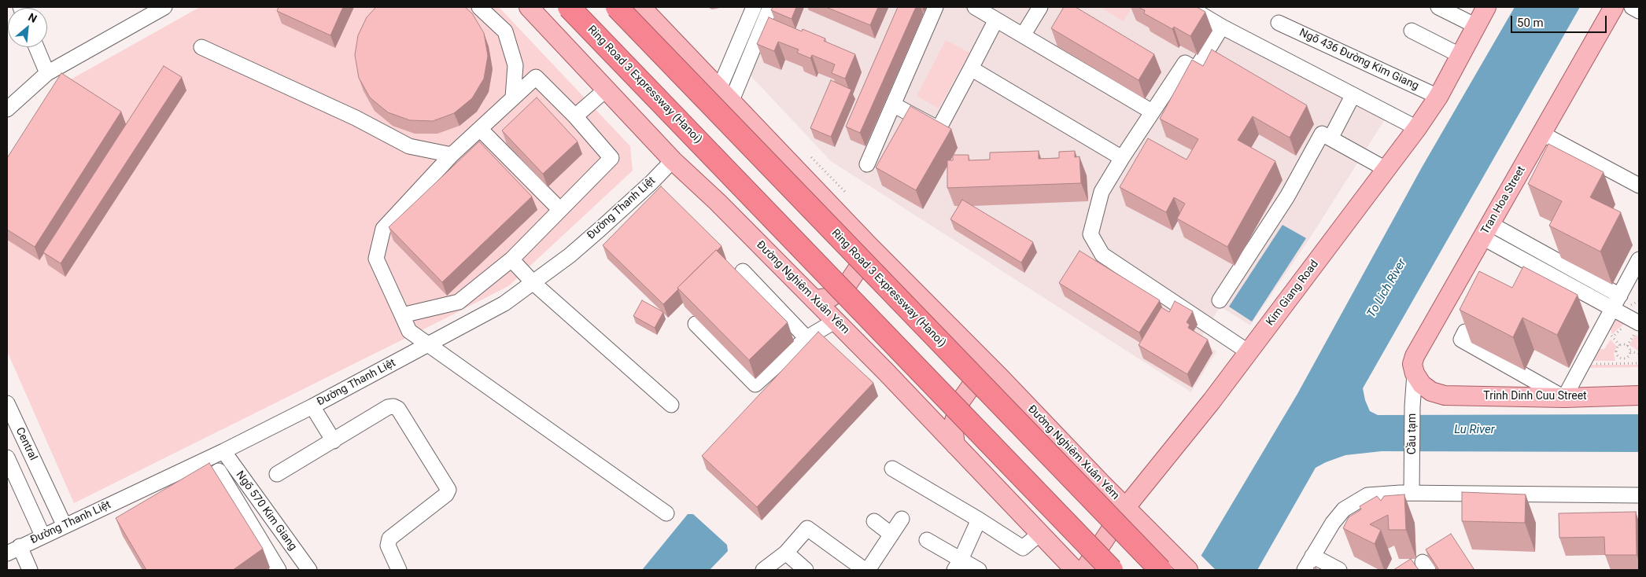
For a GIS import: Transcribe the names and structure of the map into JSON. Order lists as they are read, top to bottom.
{
  "streets": {
    "highway": ["Ring Road 3 Expressway (Hanoi)"],
    "main road": [
      "Tran Hoa Street",
      "Đường Nghiêm Xuân Yêm",
      "Kim Giang Road",
      "Trinh Dinh Cuu Street"
    ],
    "street": [
      "Ngõ 436 Đường Kim Giang",
      "Đường Thanh Liệt",
      "Cầu tạm",
      "Central",
      "Ngõ 570 Kim Giang"
    ]
  },
  "crossings": [
    ["Ngõ 436 Đường Kim Giang", "Kim Giang Road"],
    ["Ring Road 3 Expressway (Hanoi)", "Đường Nghiêm Xuân Yêm"],
    ["Tran Hoa Street", "Trinh Dinh Cuu Street"],
    ["Tran Hoa Street", "Cầu tạm"],
    ["Đường Thanh Liệt", "Đường Nghiêm Xuân Yêm"],
    ["Đường Thanh Liệt", "Central"],
    ["Đường Thanh Liệt", "Ngõ 570 Kim Giang"],
    ["Đường Nghiêm Xuân Yêm", "Kim Giang Road"],
    ["Trinh Dinh Cuu Street", "Cầu tạm"]
  ],
  "water": ["To Lich River", "Lu River"],
  "scale_bar": "50 m",
  "north": "top right"
}
